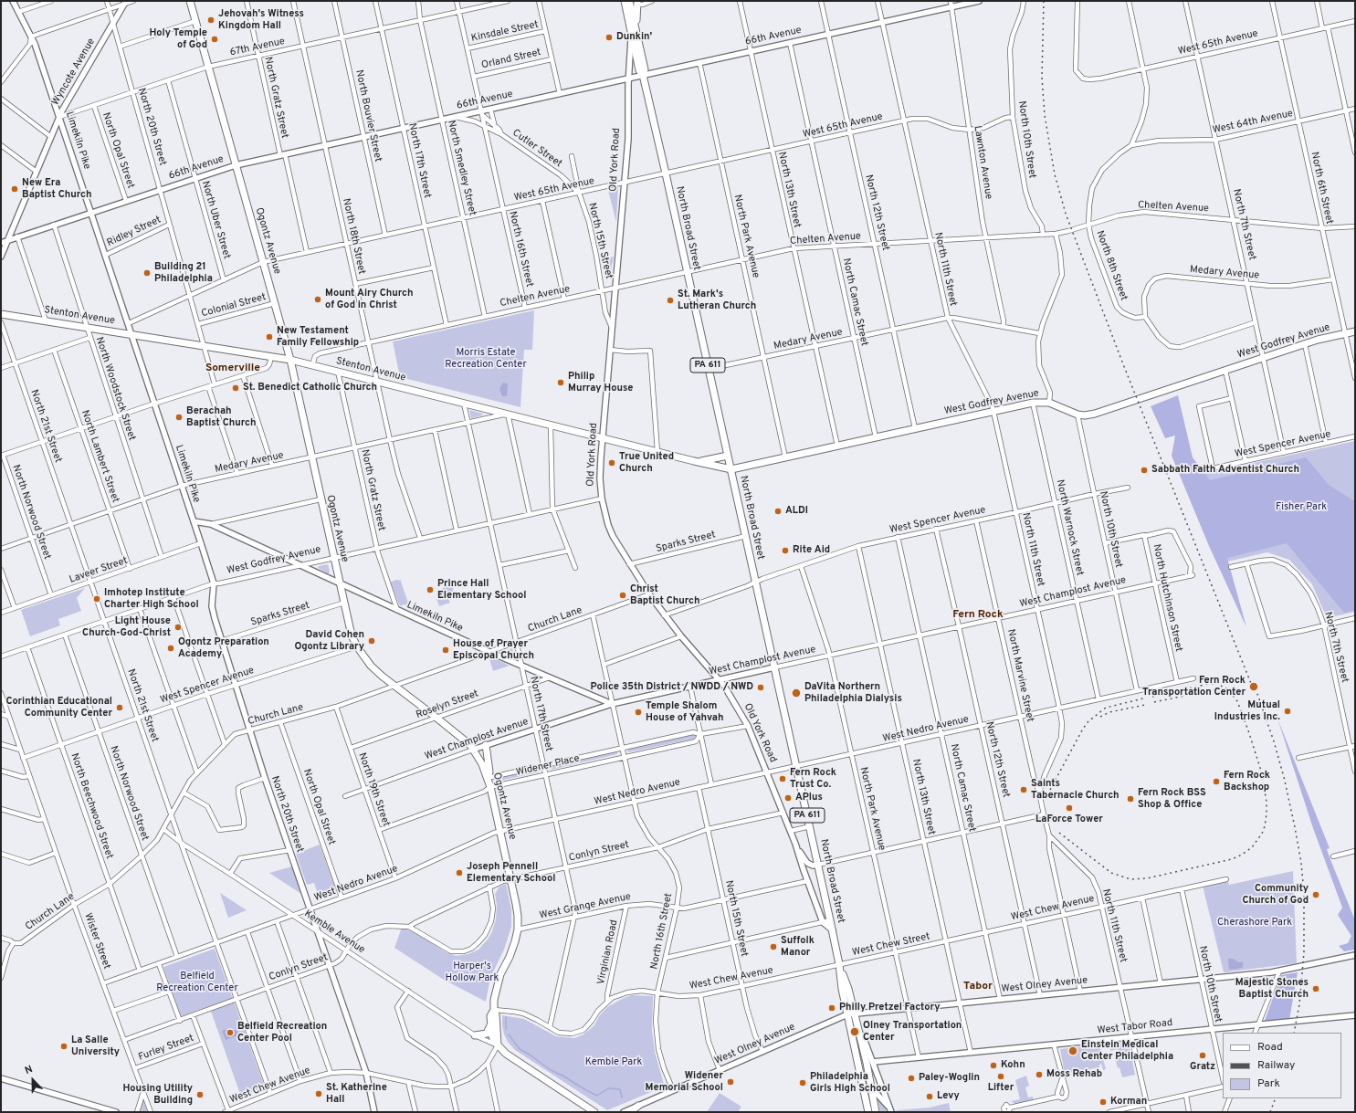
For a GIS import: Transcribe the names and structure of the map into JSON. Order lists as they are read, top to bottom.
{
  "streets": {
    "main road": [
      "Old York Road",
      "North Broad Street",
      "Ogontz Avenue",
      "Stenton Avenue",
      "West Godfrey Avenue",
      "PA 611"
    ],
    "street": [
      "Kinsdale Street",
      "66th Avenue",
      "West 65th Avenue",
      "67th Avenue",
      "Orland Street",
      "Wyncote Avenue",
      "North Gratz Street",
      "North Bouvier Street",
      "West 64th Avenue",
      "North 20th Street",
      "North 10th Street",
      "Limekiln Pike",
      "Cutler Street",
      "North Opal Street",
      "North 17th Street",
      "Lawnton Avenue",
      "North Smedley Street",
      "North 6th Street",
      "North 13th Street",
      "Chelten Avenue",
      "North 12th Street",
      "North Uber Street",
      "North 7th Street",
      "Ridley Street",
      "North 18th Street",
      "North Park Avenue",
      "North 15th Street",
      "North 16th Street",
      "North 8th Street",
      "North 11th Street",
      "Medary Avenue",
      "North Camac Street",
      "Colonial Street",
      "North Woodstock Street",
      "North 21st Street",
      "West Spencer Avenue",
      "North Lambert Street",
      "North Norwood Street",
      "North Warnock Street",
      "Sparks Street",
      "Laveer Street",
      "West Champlost Avenue",
      "North Hutchinson Street",
      "Church Lane",
      "North Marvine Street",
      "Roselyn Street",
      "West Nedro Avenue",
      "Widener Place",
      "North 19th Street",
      "North Beechwood Street",
      "Conlyn Street",
      "West Grange Avenue",
      "West Chew Avenue",
      "Kemble Avenue",
      "Wister Street",
      "West Chew Street",
      "Virginian Road",
      "West Olney Avenue",
      "West Tabor Road",
      "Furley Street"
    ]
  },
  "crossings": [
    ["Kinsdale Street", "North 16th Street"],
    ["66th Avenue", "Wyncote Avenue"],
    ["66th Avenue", "North Gratz Street"],
    ["66th Avenue", "North Bouvier Street"],
    ["66th Avenue", "North 20th Street"],
    ["66th Avenue", "Limekiln Pike"],
    ["66th Avenue", "Cutler Street"],
    ["66th Avenue", "North Opal Street"],
    ["66th Avenue", "Old York Road"],
    ["66th Avenue", "North 17th Street"],
    ["66th Avenue", "Lawnton Avenue"],
    ["66th Avenue", "North Smedley Street"],
    ["66th Avenue", "North 13th Street"],
    ["66th Avenue", "North 12th Street"],
    ["66th Avenue", "North Uber Street"],
    ["66th Avenue", "North Broad Street"],
    ["66th Avenue", "North 18th Street"],
    ["66th Avenue", "North Park Avenue"],
    ["66th Avenue", "Ogontz Avenue"],
    ["66th Avenue", "North 16th Street"],
    ["66th Avenue", "North 11th Street"],
    ["66th Avenue", "North Camac Street"],
    ["66th Avenue", "North Woodstock Street"],
    ["West 65th Avenue", "North Gratz Street"],
    ["West 65th Avenue", "North Bouvier Street"],
    ["West 65th Avenue", "North 20th Street"],
    ["West 65th Avenue", "North 10th Street"],
    ["West 65th Avenue", "Limekiln Pike"],
    ["West 65th Avenue", "Cutler Street"],
    ["West 65th Avenue", "Old York Road"],
    ["West 65th Avenue", "North 17th Street"],
    ["West 65th Avenue", "Lawnton Avenue"],
    ["West 65th Avenue", "North Smedley Street"],
    ["West 65th Avenue", "North 6th Street"],
    ["West 65th Avenue", "North 13th Street"],
    ["West 65th Avenue", "North 12th Street"],
    ["West 65th Avenue", "North Uber Street"],
    ["West 65th Avenue", "North 7th Street"],
    ["West 65th Avenue", "North Broad Street"],
    ["West 65th Avenue", "North 18th Street"],
    ["West 65th Avenue", "North Park Avenue"],
    ["West 65th Avenue", "Ogontz Avenue"],
    ["West 65th Avenue", "North 15th Street"],
    ["West 65th Avenue", "North 16th Street"],
    ["West 65th Avenue", "North 11th Street"],
    ["West 65th Avenue", "North Camac Street"],
    ["67th Avenue", "Wyncote Avenue"],
    ["67th Avenue", "North Gratz Street"],
    ["67th Avenue", "North Bouvier Street"],
    ["67th Avenue", "North 20th Street"],
    ["67th Avenue", "Limekiln Pike"],
    ["67th Avenue", "North Opal Street"],
    ["67th Avenue", "North 17th Street"],
    ["67th Avenue", "North Smedley Street"],
    ["67th Avenue", "North Uber Street"],
    ["67th Avenue", "North 18th Street"],
    ["67th Avenue", "Ogontz Avenue"],
    ["67th Avenue", "North 16th Street"],
    ["Orland Street", "North 16th Street"],
    ["Wyncote Avenue", "North 20th Street"],
    ["Wyncote Avenue", "Limekiln Pike"],
    ["North Gratz Street", "Limekiln Pike"],
    ["North Gratz Street", "Medary Avenue"],
    ["North Gratz Street", "Stenton Avenue"],
    ["North Gratz Street", "West Godfrey Avenue"],
    ["West 64th Avenue", "North 6th Street"],
    ["West 64th Avenue", "North 7th Street"],
    ["West 64th Avenue", "North 8th Street"],
    ["North 20th Street", "Limekiln Pike"],
    ["North 20th Street", "Ridley Street"],
    ["North 20th Street", "Colonial Street"],
    ["North 20th Street", "Stenton Avenue"],
    ["North 20th Street", "West Godfrey Avenue"],
    ["North 20th Street", "West Spencer Avenue"],
    ["North 20th Street", "Sparks Street"],
    ["North 20th Street", "Laveer Street"],
    ["North 20th Street", "Church Lane"],
    ["North 20th Street", "West Nedro Avenue"],
    ["North 20th Street", "Conlyn Street"],
    ["North 20th Street", "West Chew Avenue"],
    ["North 20th Street", "Kemble Avenue"],
    ["North 10th Street", "Chelten Avenue"],
    ["North 10th Street", "West Godfrey Avenue"],
    ["North 10th Street", "West Spencer Avenue"],
    ["North 10th Street", "West Champlost Avenue"],
    ["North 10th Street", "North Hutchinson Street"],
    ["North 10th Street", "West Nedro Avenue"],
    ["North 10th Street", "West Chew Avenue"],
    ["North 10th Street", "West Olney Avenue"],
    ["North 10th Street", "West Tabor Road"],
    ["Limekiln Pike", "North 17th Street"],
    ["Limekiln Pike", "Ridley Street"],
    ["Limekiln Pike", "Ogontz Avenue"],
    ["Limekiln Pike", "North 16th Street"],
    ["Limekiln Pike", "Medary Avenue"],
    ["Limekiln Pike", "Stenton Avenue"],
    ["Limekiln Pike", "West Godfrey Avenue"],
    ["Limekiln Pike", "West Champlost Avenue"],
    ["Limekiln Pike", "Church Lane"],
    ["Limekiln Pike", "Roselyn Street"],
    ["Cutler Street", "North 15th Street"],
    ["Cutler Street", "North 16th Street"],
    ["North Opal Street", "Church Lane"],
    ["North Opal Street", "West Nedro Avenue"],
    ["Old York Road", "Chelten Avenue"],
    ["Old York Road", "North Broad Street"],
    ["Old York Road", "North 15th Street"],
    ["Old York Road", "Stenton Avenue"],
    ["Old York Road", "West Godfrey Avenue"],
    ["Old York Road", "West Spencer Avenue"],
    ["Old York Road", "Sparks Street"],
    ["Old York Road", "West Champlost Avenue"],
    ["Old York Road", "Church Lane"],
    ["Old York Road", "West Nedro Avenue"],
    ["Old York Road", "Widener Place"],
    ["Old York Road", "Conlyn Street"],
    ["Old York Road", "West Grange Avenue"],
    ["North 17th Street", "Chelten Avenue"],
    ["North 17th Street", "Medary Avenue"],
    ["North 17th Street", "Stenton Avenue"],
    ["North 17th Street", "West Godfrey Avenue"],
    ["North 17th Street", "West Champlost Avenue"],
    ["North 17th Street", "Church Lane"],
    ["North 17th Street", "Roselyn Street"],
    ["North 17th Street", "West Nedro Avenue"],
    ["North 17th Street", "Widener Place"],
    ["North 17th Street", "Conlyn Street"],
    ["North 17th Street", "West Grange Avenue"],
    ["North 17th Street", "West Chew Avenue"],
    ["Lawnton Avenue", "Chelten Avenue"],
    ["Lawnton Avenue", "Medary Avenue"],
    ["North Smedley Street", "Chelten Avenue"],
    ["North 6th Street", "Chelten Avenue"],
    ["North 6th Street", "Medary Avenue"],
    ["North 6th Street", "West Godfrey Avenue"],
    ["North 13th Street", "Chelten Avenue"],
    ["North 13th Street", "Medary Avenue"],
    ["North 13th Street", "West Godfrey Avenue"],
    ["North 13th Street", "West Spencer Avenue"],
    ["North 13th Street", "West Champlost Avenue"],
    ["North 13th Street", "West Nedro Avenue"],
    ["North 13th Street", "West Chew Avenue"],
    ["North 13th Street", "West Chew Street"],
    ["North 13th Street", "West Olney Avenue"],
    ["North 13th Street", "West Tabor Road"],
    ["Chelten Avenue", "North 12th Street"],
    ["Chelten Avenue", "North 7th Street"],
    ["Chelten Avenue", "North Broad Street"],
    ["Chelten Avenue", "North 18th Street"],
    ["Chelten Avenue", "North Park Avenue"],
    ["Chelten Avenue", "North 15th Street"],
    ["Chelten Avenue", "North 16th Street"],
    ["Chelten Avenue", "North 8th Street"],
    ["Chelten Avenue", "North 11th Street"],
    ["Chelten Avenue", "North Camac Street"],
    ["Chelten Avenue", "Stenton Avenue"],
    ["North 12th Street", "Medary Avenue"],
    ["North 12th Street", "West Godfrey Avenue"],
    ["North 12th Street", "West Spencer Avenue"],
    ["North 12th Street", "West Champlost Avenue"],
    ["North 12th Street", "West Nedro Avenue"],
    ["North 12th Street", "West Chew Avenue"],
    ["North 12th Street", "West Olney Avenue"],
    ["North 7th Street", "Medary Avenue"],
    ["North 7th Street", "West Godfrey Avenue"],
    ["North 7th Street", "West Spencer Avenue"],
    ["North Broad Street", "Medary Avenue"],
    ["North Broad Street", "Stenton Avenue"],
    ["North Broad Street", "West Godfrey Avenue"],
    ["North Broad Street", "PA 611"],
    ["North Broad Street", "West Spencer Avenue"],
    ["North Broad Street", "Sparks Street"],
    ["North Broad Street", "West Champlost Avenue"],
    ["North Broad Street", "West Nedro Avenue"],
    ["North Broad Street", "West Chew Avenue"],
    ["North Broad Street", "West Chew Street"],
    ["North Broad Street", "West Olney Avenue"],
    ["North 18th Street", "Medary Avenue"],
    ["North 18th Street", "Stenton Avenue"],
    ["North 18th Street", "West Godfrey Avenue"],
    ["North Park Avenue", "Medary Avenue"],
    ["North Park Avenue", "West Godfrey Avenue"],
    ["North Park Avenue", "West Spencer Avenue"],
    ["North Park Avenue", "West Champlost Avenue"],
    ["North Park Avenue", "West Nedro Avenue"],
    ["North Park Avenue", "West Chew Street"],
    ["North Park Avenue", "West Olney Avenue"],
    ["North Park Avenue", "West Tabor Road"],
    ["Ogontz Avenue", "Medary Avenue"],
    ["Ogontz Avenue", "Colonial Street"],
    ["Ogontz Avenue", "Stenton Avenue"],
    ["Ogontz Avenue", "West Godfrey Avenue"],
    ["Ogontz Avenue", "West Spencer Avenue"],
    ["Ogontz Avenue", "Sparks Street"],
    ["Ogontz Avenue", "West Champlost Avenue"],
    ["Ogontz Avenue", "Church Lane"],
    ["Ogontz Avenue", "Roselyn Street"],
    ["Ogontz Avenue", "West Nedro Avenue"],
    ["Ogontz Avenue", "Widener Place"],
    ["Ogontz Avenue", "Conlyn Street"],
    ["Ogontz Avenue", "West Grange Avenue"],
    ["Ogontz Avenue", "West Chew Avenue"],
    ["Ogontz Avenue", "Kemble Avenue"],
    ["North 15th Street", "West Nedro Avenue"],
    ["North 15th Street", "Conlyn Street"],
    ["North 15th Street", "West Grange Avenue"],
    ["North 15th Street", "West Chew Avenue"],
    ["North 15th Street", "West Olney Avenue"],
    ["North 16th Street", "West Champlost Avenue"],
    ["North 16th Street", "Church Lane"],
    ["North 16th Street", "West Nedro Avenue"],
    ["North 16th Street", "Widener Place"],
    ["North 16th Street", "Conlyn Street"],
    ["North 16th Street", "West Grange Avenue"],
    ["North 16th Street", "West Chew Avenue"],
    ["North 16th Street", "West Olney Avenue"],
    ["North 8th Street", "Medary Avenue"],
    ["North 11th Street", "Medary Avenue"],
    ["North 11th Street", "West Godfrey Avenue"],
    ["North 11th Street", "West Spencer Avenue"],
    ["North 11th Street", "West Champlost Avenue"],
    ["North 11th Street", "North Marvine Street"],
    ["North 11th Street", "West Nedro Avenue"],
    ["North 11th Street", "West Chew Avenue"],
    ["North 11th Street", "West Olney Avenue"],
    ["North 11th Street", "West Tabor Road"],
    ["Medary Avenue", "North Camac Street"],
    ["Medary Avenue", "Stenton Avenue"],
    ["Medary Avenue", "North Woodstock Street"],
    ["Medary Avenue", "North 21st Street"],
    ["Medary Avenue", "North Lambert Street"],
    ["Medary Avenue", "North Norwood Street"],
    ["North Camac Street", "West Godfrey Avenue"],
    ["North Camac Street", "West Spencer Avenue"],
    ["North Camac Street", "West Champlost Avenue"],
    ["North Camac Street", "West Nedro Avenue"],
    ["North Camac Street", "West Chew Avenue"],
    ["North Camac Street", "West Olney Avenue"],
    ["Stenton Avenue", "West Godfrey Avenue"],
    ["Stenton Avenue", "North Woodstock Street"],
    ["West Godfrey Avenue", "North 21st Street"],
    ["West Godfrey Avenue", "North Norwood Street"],
    ["West Godfrey Avenue", "North Warnock Street"],
    ["West Godfrey Avenue", "North Beechwood Street"],
    ["North Woodstock Street", "Laveer Street"],
    ["North 21st Street", "West Spencer Avenue"],
    ["North 21st Street", "Laveer Street"],
    ["North 21st Street", "Church Lane"],
    ["North 21st Street", "West Nedro Avenue"],
    ["North 21st Street", "Conlyn Street"],
    ["North 21st Street", "West Chew Avenue"],
    ["North 21st Street", "Kemble Avenue"],
    ["West Spencer Avenue", "North Norwood Street"],
    ["West Spencer Avenue", "North Warnock Street"],
    ["West Spencer Avenue", "North Marvine Street"],
    ["West Spencer Avenue", "North Beechwood Street"],
    ["West Spencer Avenue", "Wister Street"],
    ["North Lambert Street", "Laveer Street"],
    ["North Norwood Street", "Laveer Street"],
    ["North Norwood Street", "Church Lane"],
    ["North Norwood Street", "West Nedro Avenue"],
    ["North Warnock Street", "West Champlost Avenue"],
    ["North Warnock Street", "West Nedro Avenue"],
    ["West Champlost Avenue", "North Hutchinson Street"],
    ["West Champlost Avenue", "North Marvine Street"],
    ["West Champlost Avenue", "North 19th Street"],
    ["North Hutchinson Street", "West Nedro Avenue"],
    ["Church Lane", "North 19th Street"],
    ["Church Lane", "North Beechwood Street"],
    ["Church Lane", "Kemble Avenue"],
    ["Church Lane", "Wister Street"],
    ["North Marvine Street", "West Nedro Avenue"],
    ["Roselyn Street", "North 19th Street"],
    ["West Nedro Avenue", "North 19th Street"],
    ["West Nedro Avenue", "North Beechwood Street"],
    ["West Nedro Avenue", "Kemble Avenue"],
    ["West Nedro Avenue", "Wister Street"],
    ["Widener Place", "North 19th Street"],
    ["Conlyn Street", "Kemble Avenue"],
    ["Conlyn Street", "Wister Street"],
    ["West Grange Avenue", "Virginian Road"],
    ["West Chew Avenue", "West Chew Street"],
    ["West Chew Avenue", "Virginian Road"],
    ["Wister Street", "Furley Street"]
  ],
  "districts": ["Somerville", "Fern Rock", "Tabor"],
  "parks": [
    "Morris Estate Recreation Center",
    "Fisher Park",
    "Cherashore Park",
    "Harper's Hollow Park",
    "Belfield Recreation Center",
    "Kemble Park"
  ],
  "places": [
    "Jehovah's Witness Kingdom Hall",
    "Dunkin'",
    "Holy Temple of God",
    "New Era Baptist Church",
    "Building 21 Philadelphia",
    "Mount Airy Church of God in Christ",
    "St. Mark's Lutheran Church",
    "New Testament Family Fellowship",
    "Philip Murray House",
    "St. Benedict Catholic Church",
    "Berachah Baptist Church",
    "True United Church",
    "Sabbath Faith Adventist Church",
    "ALDI",
    "Rite Aid",
    "Prince Hall Elementary School",
    "Christ Baptist Church",
    "Imhotep Institute Charter High School",
    "Light House Church-God-Christ",
    "David Cohen Ogontz Library",
    "Ogontz Preparation Academy",
    "House of Prayer Episcopal Church",
    "Fern Rock Transportation Center",
    "Police 35th District / NWDD / NWD",
    "DaVita Northern Philadelphia Dialysis",
    "Corinthian Educational Community Center",
    "Mutual Industries Inc.",
    "Temple Shalom House of Yahvah",
    "Fern Rock Trust Co.",
    "Fern Rock Backshop",
    "Saints Tabernacle Church",
    "APlus",
    "Fern Rock BSS Shop & Office",
    "LaForce Tower",
    "Joseph Pennell Elementary School",
    "Community Church of God",
    "Suffolk Manor",
    "Majestic Stones Baptist Church",
    "Philly Pretzel Factory",
    "Olney Transportation Center",
    "Belfield Recreation Center Pool",
    "La Salle University",
    "Einstein Medical Center Philadelphia",
    "Gratz",
    "Kohn",
    "Moss Rehab",
    "Lifter",
    "Paley-Woglin",
    "Widener Memorial School",
    "Philadelphia Girls High School",
    "St. Katherine Hall",
    "Housing Utility Building",
    "Levy",
    "Korman"
  ],
  "legend": ["Road", "Railway", "Park"],
  "north": "top"
}
